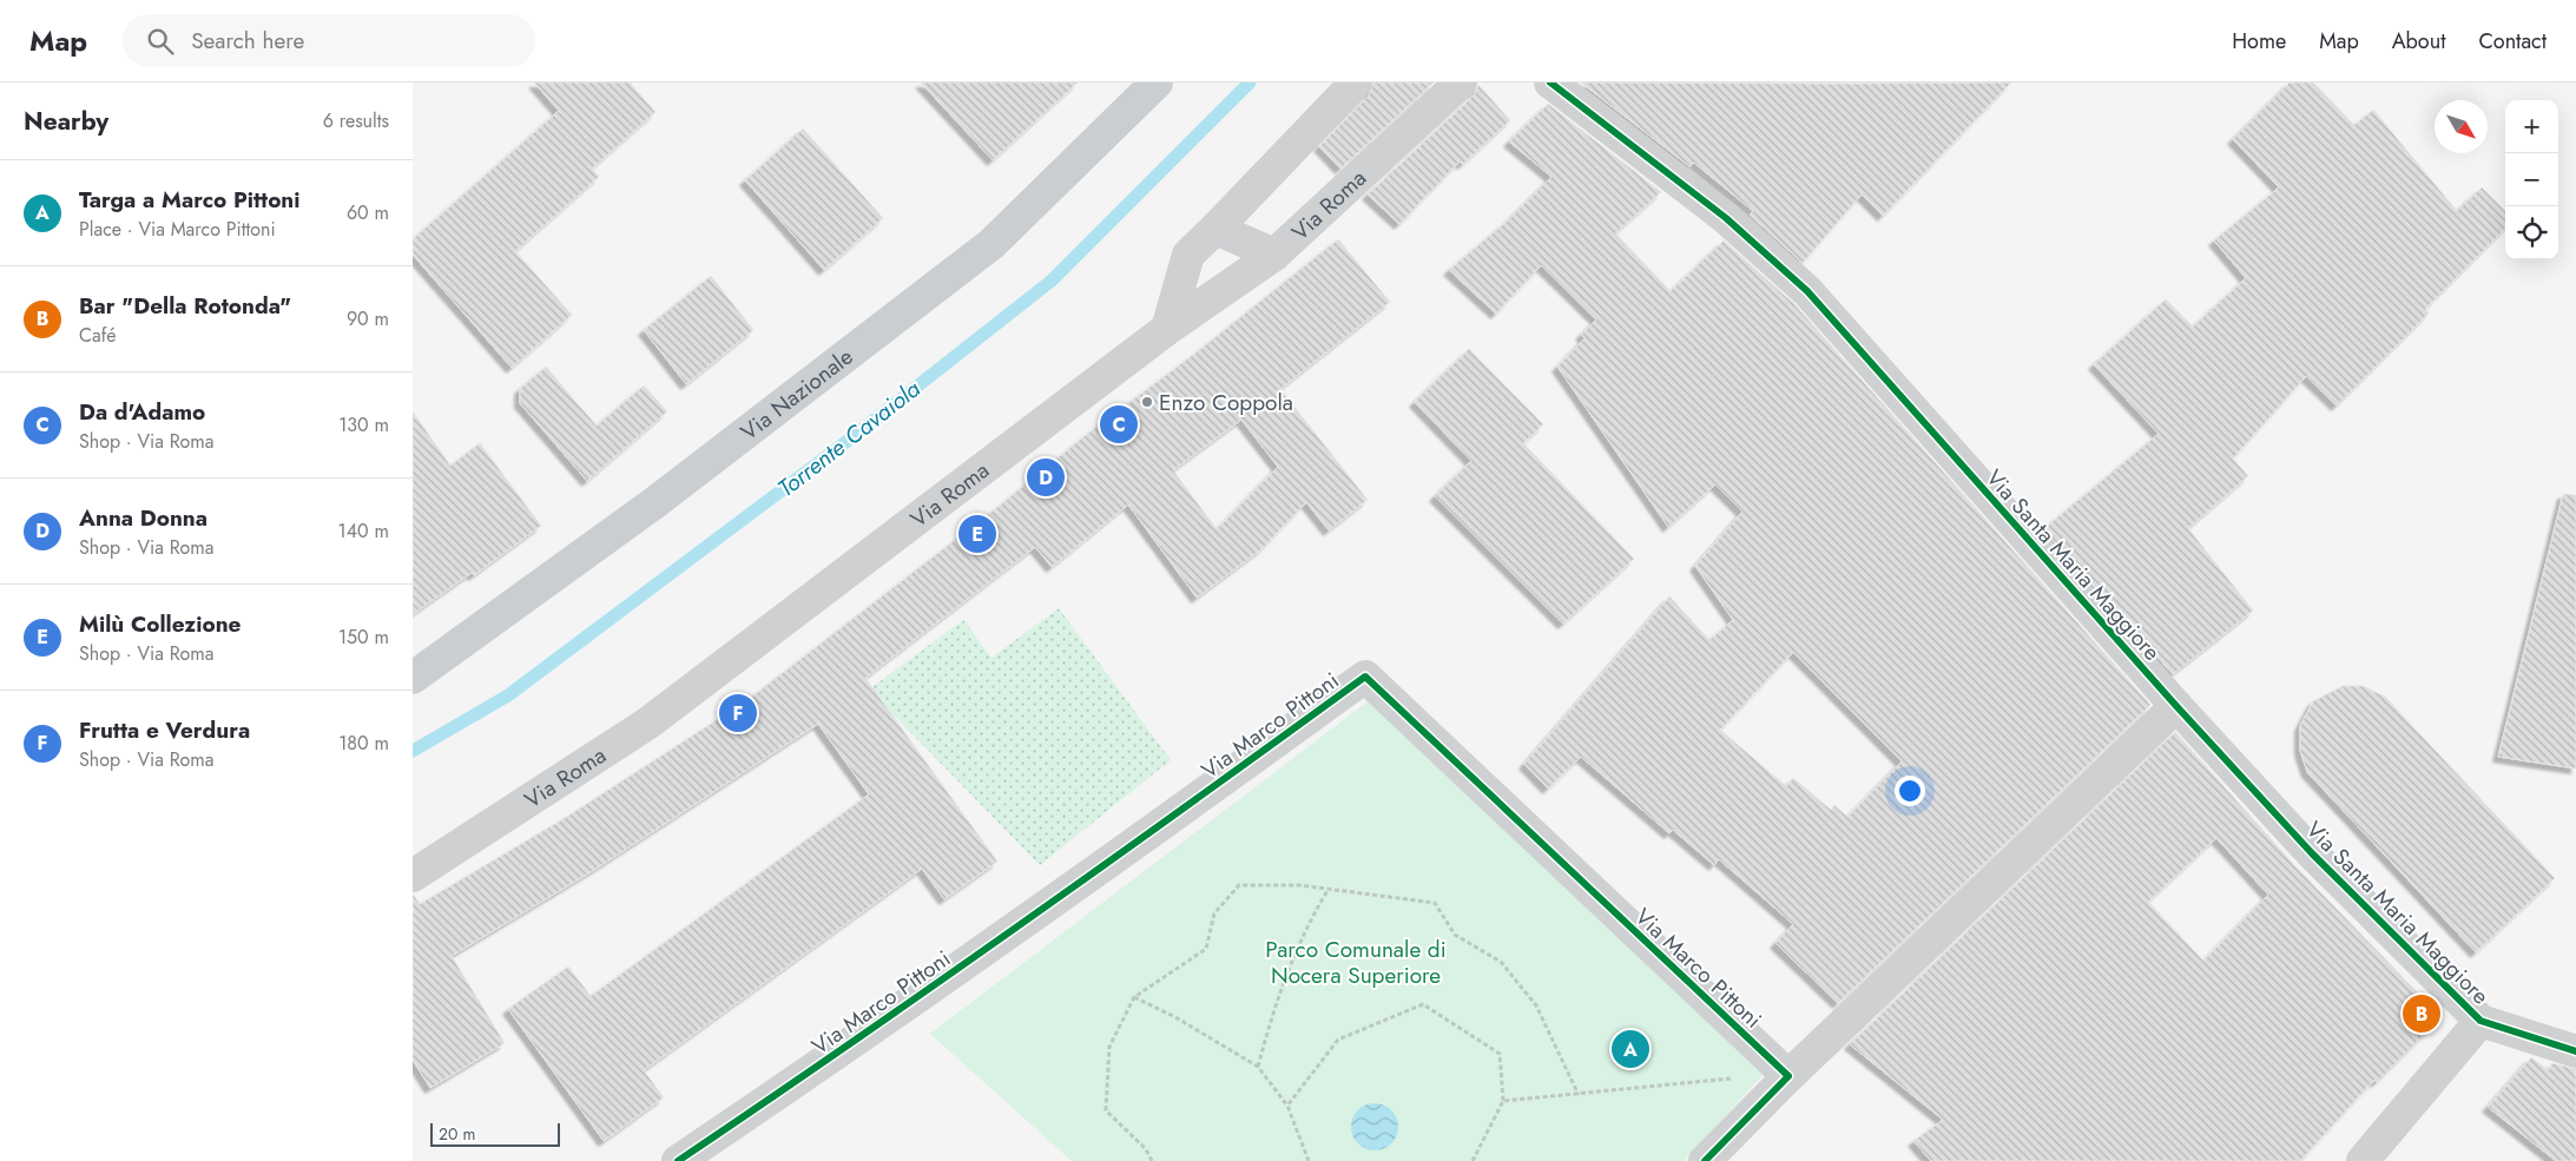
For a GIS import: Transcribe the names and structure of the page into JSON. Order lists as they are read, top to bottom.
{
  "streets": {
    "main road": ["Via Nazionale"],
    "street": ["Via Roma", "Via Santa Maria Maggiore", "Via Marco Pittoni"]
  },
  "water": ["Torrente Cavaiola"],
  "parks": ["Parco Comunale di Nocera Superiore"],
  "places": ["Enzo Coppola"],
  "scale_bar": "20 m",
  "north": "bottom right",
  "page": {
    "header": "Map",
    "search": "Search here",
    "nav": [
      "Home",
      "Map",
      "About",
      "Contact"
    ],
    "heading": ["Nearby", "6 results"],
    "map_buttons": ["+", "−"],
    "list": [
      {
        "mark": "A",
        "name": "Targa a Marco Pittoni",
        "note": "Place · Via Marco Pittoni",
        "value": "60 m"
      },
      {
        "mark": "B",
        "name": "Bar \"Della Rotonda\"",
        "note": "Café",
        "value": "90 m"
      },
      {
        "mark": "C",
        "name": "Da d'Adamo",
        "note": "Shop · Via Roma",
        "value": "130 m"
      },
      {
        "mark": "D",
        "name": "Anna Donna",
        "note": "Shop · Via Roma",
        "value": "140 m"
      },
      {
        "mark": "E",
        "name": "Milù Collezione",
        "note": "Shop · Via Roma",
        "value": "150 m"
      },
      {
        "mark": "F",
        "name": "Frutta e Verdura",
        "note": "Shop · Via Roma",
        "value": "180 m"
      }
    ],
    "pins": [
      "C",
      "D",
      "E",
      "F",
      "B",
      "A"
    ],
    "scale": "20 m"
  }
}
